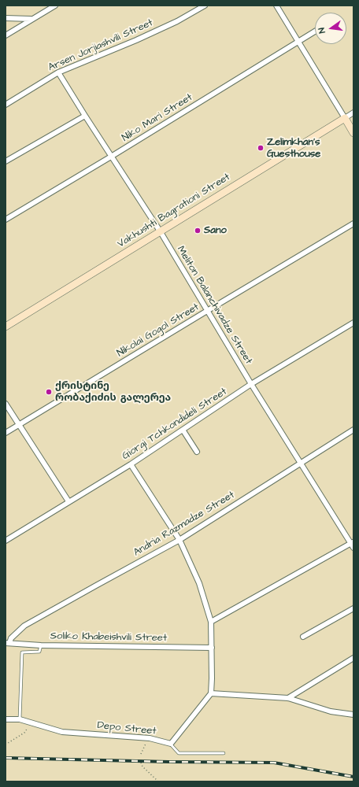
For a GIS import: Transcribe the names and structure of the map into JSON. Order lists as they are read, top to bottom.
{
  "streets": {
    "street": [
      "Arsen Jorjiashvili Street",
      "Niko Mari Street",
      "Vakhushti Bagrationi Street",
      "Meliton Balanchivadze Street",
      "Nikolai Gogol Street",
      "Giorgi Tchkondideli Street",
      "Andria Razmadze Street",
      "Soliko Khabeishvili Street",
      "Depo Street"
    ]
  },
  "crossings": [
    ["Arsen Jorjiashvili Street", "Meliton Balanchivadze Street"],
    ["Niko Mari Street", "Meliton Balanchivadze Street"],
    ["Vakhushti Bagrationi Street", "Meliton Balanchivadze Street"],
    ["Meliton Balanchivadze Street", "Nikolai Gogol Street"],
    ["Meliton Balanchivadze Street", "Giorgi Tchkondideli Street"],
    ["Meliton Balanchivadze Street", "Andria Razmadze Street"],
    ["Andria Razmadze Street", "Soliko Khabeishvili Street"]
  ],
  "places": ["Zelimkhan's Guesthouse", "Sano", "ქრისტინე რობაქიძის გალერეა"],
  "north": "left"
}
